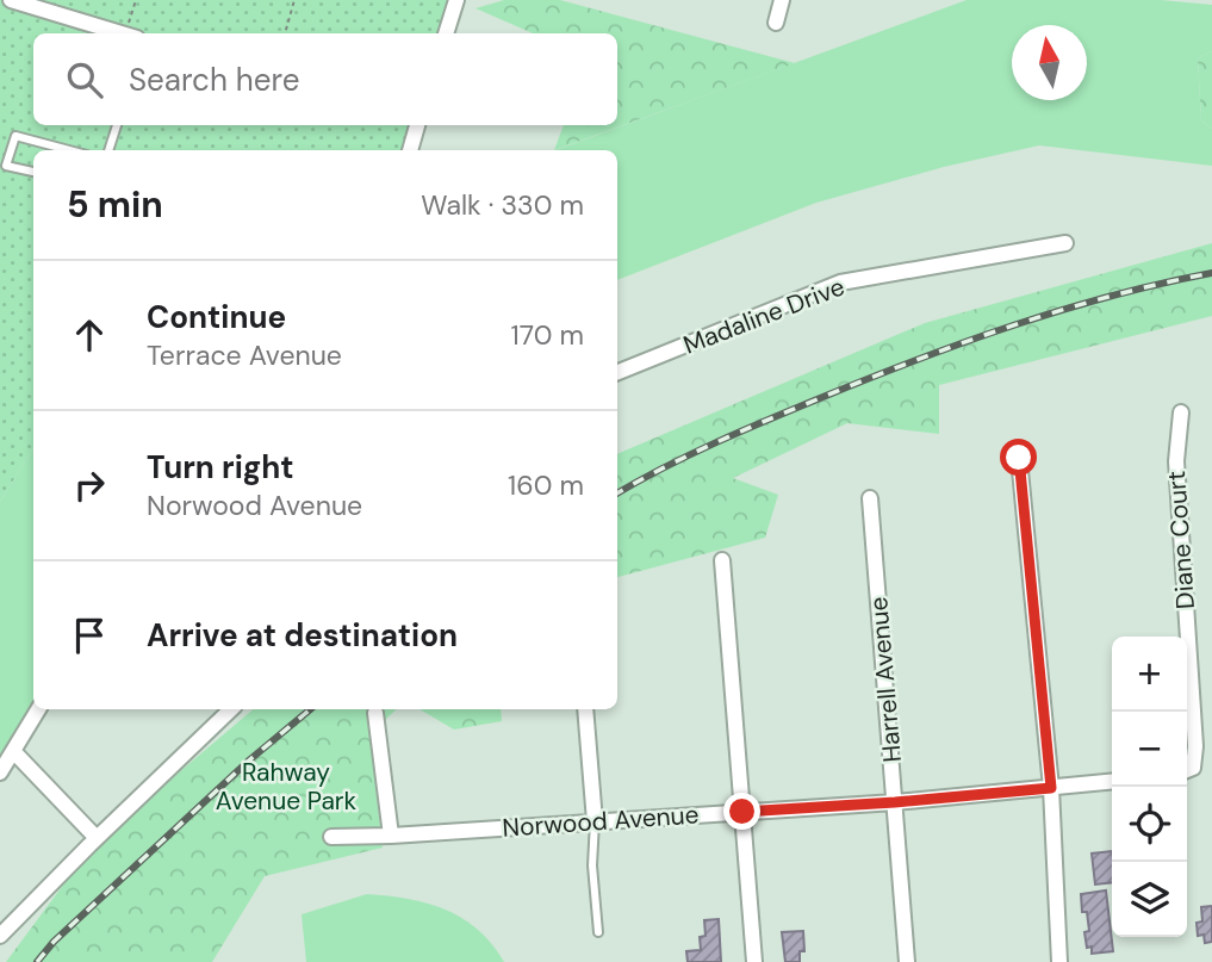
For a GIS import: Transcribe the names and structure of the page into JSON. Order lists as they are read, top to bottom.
{
  "streets": {
    "street": [
      "Madaline Drive",
      "Diane Court",
      "Harrell Avenue",
      "Norwood Avenue"
    ]
  },
  "crossings": [
    ["Harrell Avenue", "Norwood Avenue"]
  ],
  "parks": ["Rahway Avenue Park"],
  "north": "top",
  "page": {
    "search": "Search here",
    "heading": ["5 min", "Walk · 330 m"],
    "list": [
      ["Continue", "Terrace Avenue", "170 m"],
      ["Turn right", "Norwood Avenue", "160 m"],
      "Arrive at destination"
    ],
    "map_buttons": ["+", "−"]
  }
}
